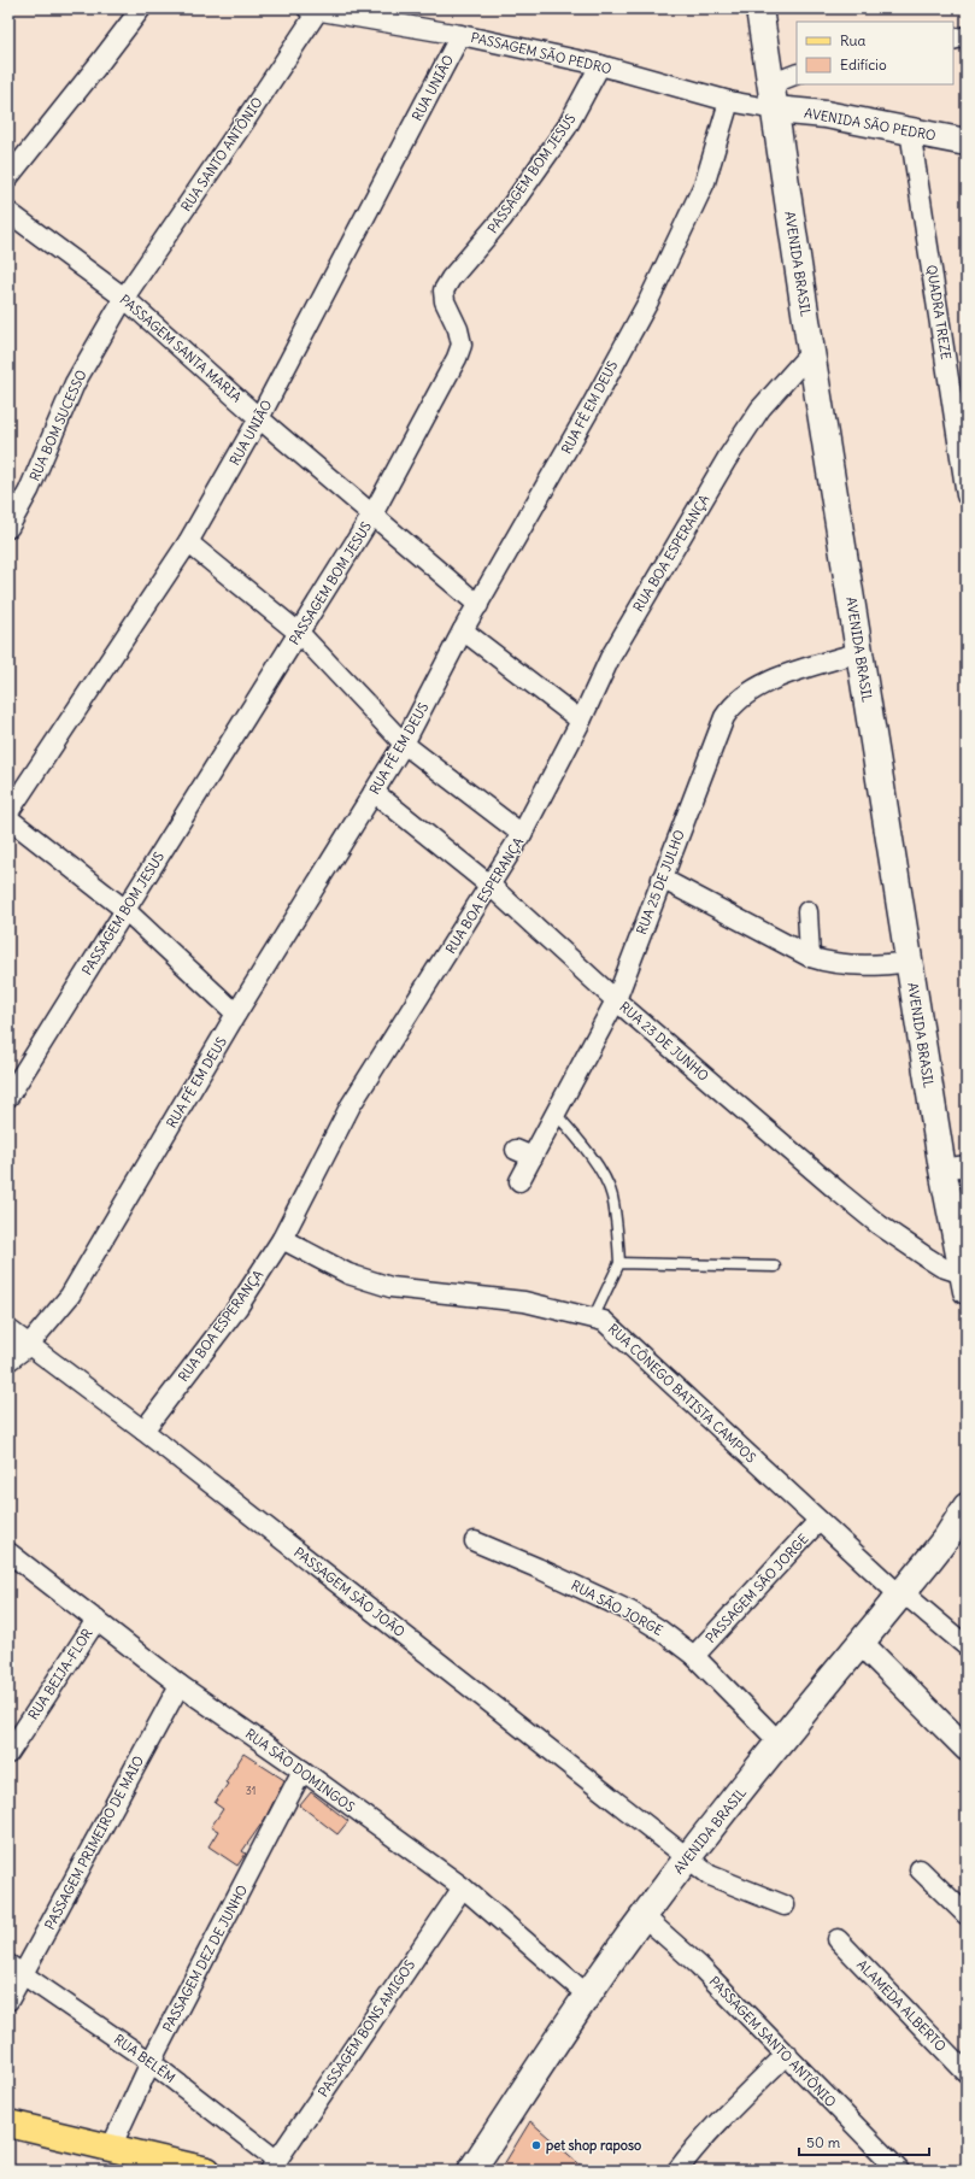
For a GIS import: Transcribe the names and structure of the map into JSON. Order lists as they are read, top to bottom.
{
  "streets": {
    "main road": ["AVENIDA SÃO PEDRO", "AVENIDA BRASIL"],
    "street": [
      "PASSAGEM SÃO PEDRO",
      "RUA UNIÃO",
      "RUA SANTO ANTÔNIO",
      "PASSAGEM BOM JESUS",
      "QUADRA TREZE",
      "PASSAGEM SANTA MARIA",
      "RUA FÉ EM DEUS",
      "RUA BOM SUCESSO",
      "RUA BOA ESPERANÇA",
      "RUA 25 DE JULHO",
      "RUA 23 DE JUNHO",
      "RUA CÔNEGO BATISTA CAMPOS",
      "PASSAGEM SÃO JORGE",
      "PASSAGEM SÃO JOÃO",
      "RUA SÃO JORGE",
      "RUA BEIJA-FLOR",
      "RUA SÃO DOMINGOS",
      "PASSAGEM PRIMEIRO DE MAIO",
      "PASSAGEM DEZ DE JUNHO",
      "ALAMEDA ALBERTO",
      "PASSAGEM BONS AMIGOS",
      "PASSAGEM SANTO ANTÔNIO",
      "RUA BELÉM"
    ]
  },
  "crossings": [
    ["PASSAGEM SÃO PEDRO", "RUA UNIÃO"],
    ["PASSAGEM SÃO PEDRO", "AVENIDA SÃO PEDRO"],
    ["PASSAGEM SÃO PEDRO", "RUA SANTO ANTÔNIO"],
    ["PASSAGEM SÃO PEDRO", "PASSAGEM BOM JESUS"],
    ["PASSAGEM SÃO PEDRO", "AVENIDA BRASIL"],
    ["PASSAGEM SÃO PEDRO", "RUA FÉ EM DEUS"],
    ["RUA UNIÃO", "PASSAGEM SANTA MARIA"],
    ["AVENIDA SÃO PEDRO", "AVENIDA BRASIL"],
    ["AVENIDA SÃO PEDRO", "QUADRA TREZE"],
    ["RUA SANTO ANTÔNIO", "PASSAGEM SANTA MARIA"],
    ["RUA SANTO ANTÔNIO", "RUA BOM SUCESSO"],
    ["PASSAGEM BOM JESUS", "PASSAGEM SANTA MARIA"],
    ["AVENIDA BRASIL", "RUA BOA ESPERANÇA"],
    ["AVENIDA BRASIL", "RUA 25 DE JULHO"],
    ["AVENIDA BRASIL", "RUA 23 DE JUNHO"],
    ["AVENIDA BRASIL", "RUA CÔNEGO BATISTA CAMPOS"],
    ["AVENIDA BRASIL", "PASSAGEM SÃO JOÃO"],
    ["AVENIDA BRASIL", "RUA SÃO JORGE"],
    ["AVENIDA BRASIL", "RUA SÃO DOMINGOS"],
    ["AVENIDA BRASIL", "PASSAGEM SANTO ANTÔNIO"],
    ["PASSAGEM SANTA MARIA", "RUA FÉ EM DEUS"],
    ["PASSAGEM SANTA MARIA", "RUA BOM SUCESSO"],
    ["RUA FÉ EM DEUS", "RUA 23 DE JUNHO"],
    ["RUA FÉ EM DEUS", "PASSAGEM SÃO JOÃO"],
    ["RUA BOA ESPERANÇA", "RUA 23 DE JUNHO"],
    ["RUA BOA ESPERANÇA", "RUA CÔNEGO BATISTA CAMPOS"],
    ["RUA BOA ESPERANÇA", "PASSAGEM SÃO JOÃO"],
    ["RUA 25 DE JULHO", "RUA 23 DE JUNHO"],
    ["RUA CÔNEGO BATISTA CAMPOS", "PASSAGEM SÃO JORGE"],
    ["PASSAGEM SÃO JORGE", "RUA SÃO JORGE"],
    ["RUA BEIJA-FLOR", "RUA SÃO DOMINGOS"],
    ["RUA SÃO DOMINGOS", "PASSAGEM PRIMEIRO DE MAIO"],
    ["RUA SÃO DOMINGOS", "PASSAGEM DEZ DE JUNHO"],
    ["RUA SÃO DOMINGOS", "PASSAGEM BONS AMIGOS"],
    ["PASSAGEM PRIMEIRO DE MAIO", "RUA BELÉM"],
    ["PASSAGEM DEZ DE JUNHO", "RUA BELÉM"],
    ["PASSAGEM BONS AMIGOS", "RUA BELÉM"]
  ],
  "places": ["pet shop raposo"],
  "house_numbers": ["31"],
  "legend": ["Rua", "Edifício"],
  "scale_bar": "50 m"
}
